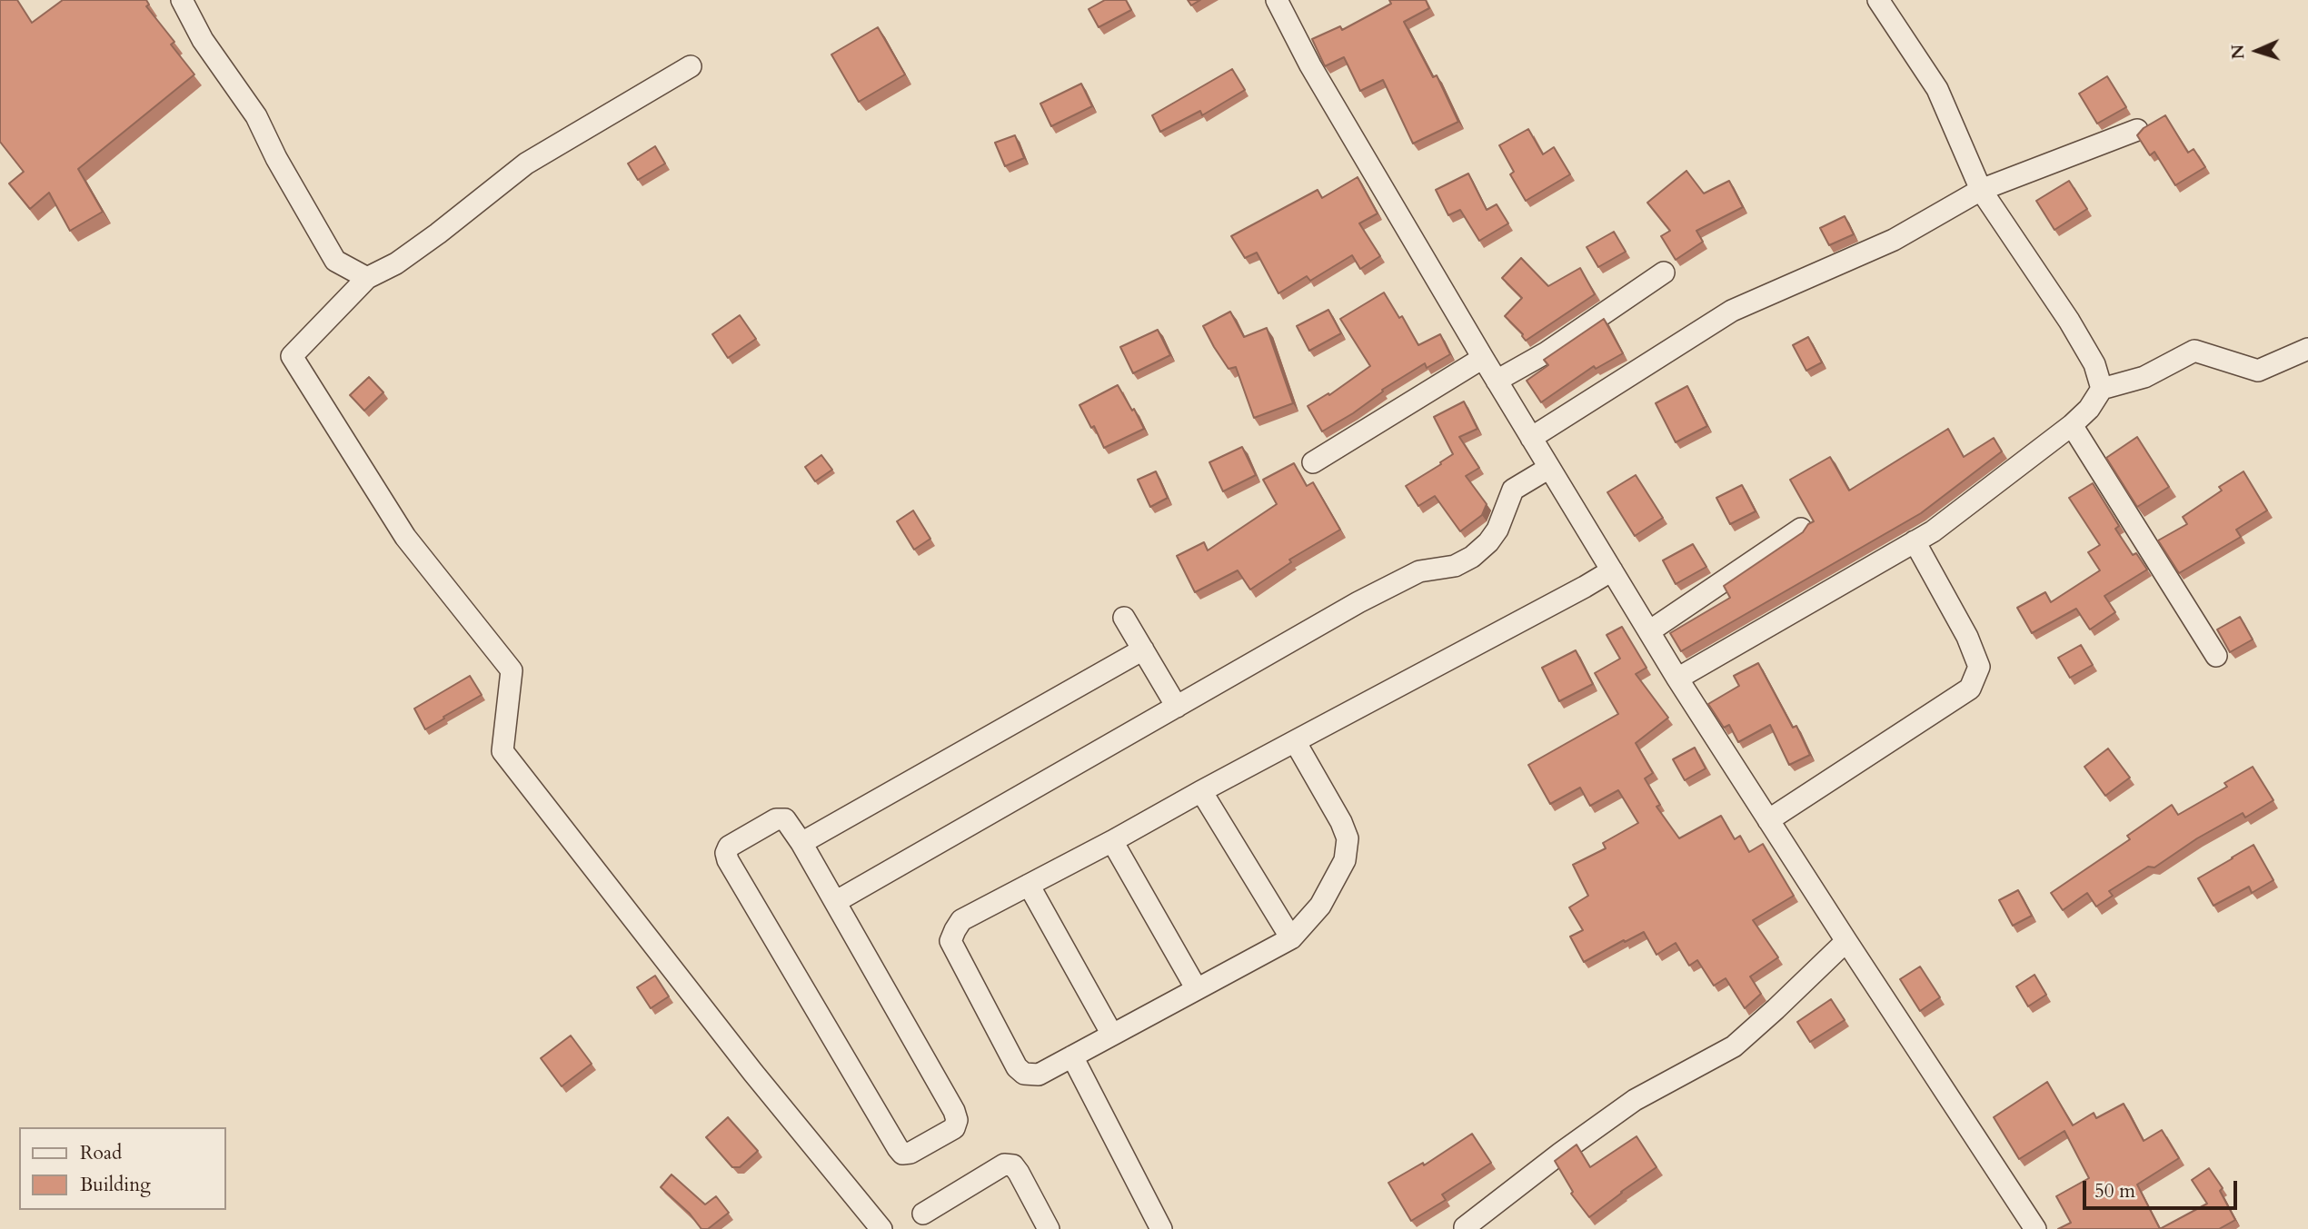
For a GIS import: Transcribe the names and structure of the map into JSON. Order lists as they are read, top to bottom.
{
  "legend": ["Road", "Building"],
  "scale_bar": "50 m",
  "north": "left"
}
